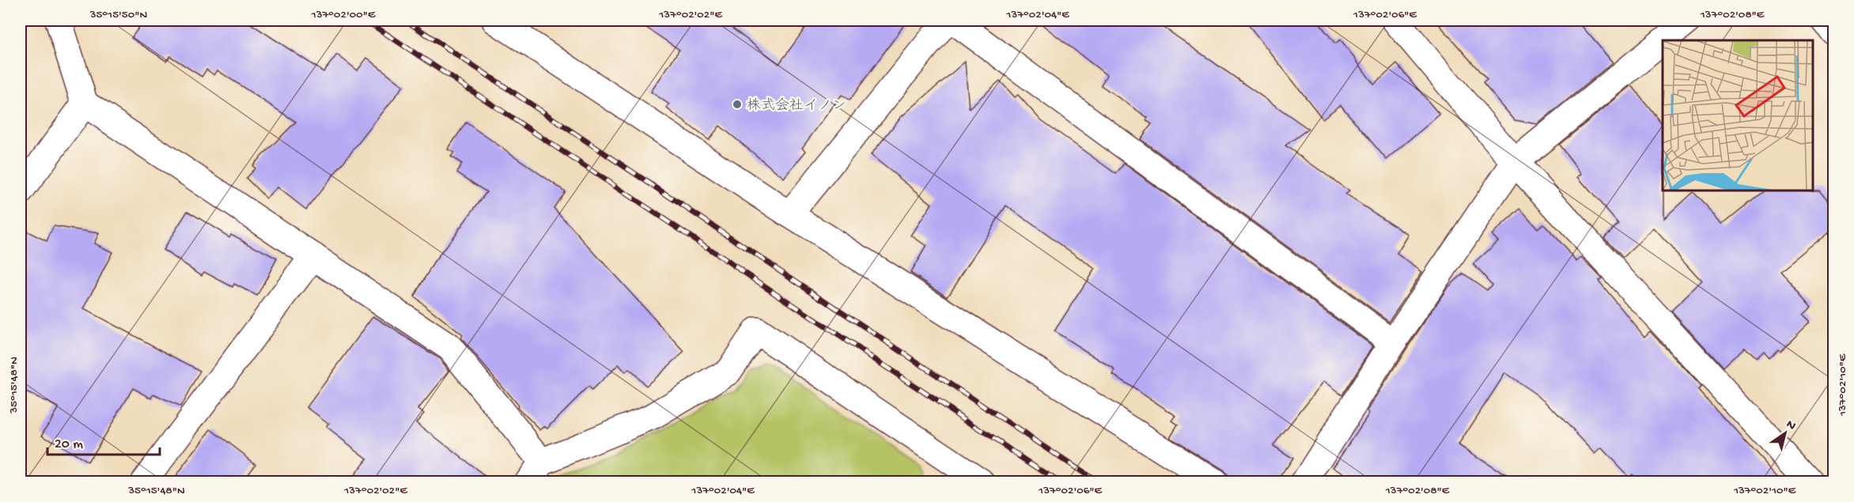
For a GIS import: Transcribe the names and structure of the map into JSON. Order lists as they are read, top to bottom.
{
  "places": ["株式会社イノン"],
  "scale_bar": "20 m",
  "north": "top right",
  "coordinates": [
    "35°15'50\"N",
    "137°02'00\"E",
    "137°02'02\"E",
    "137°02'04\"E",
    "137°02'06\"E",
    "137°02'08\"E",
    "35°15'48\"N",
    "137°02'10\"E"
  ]
}
